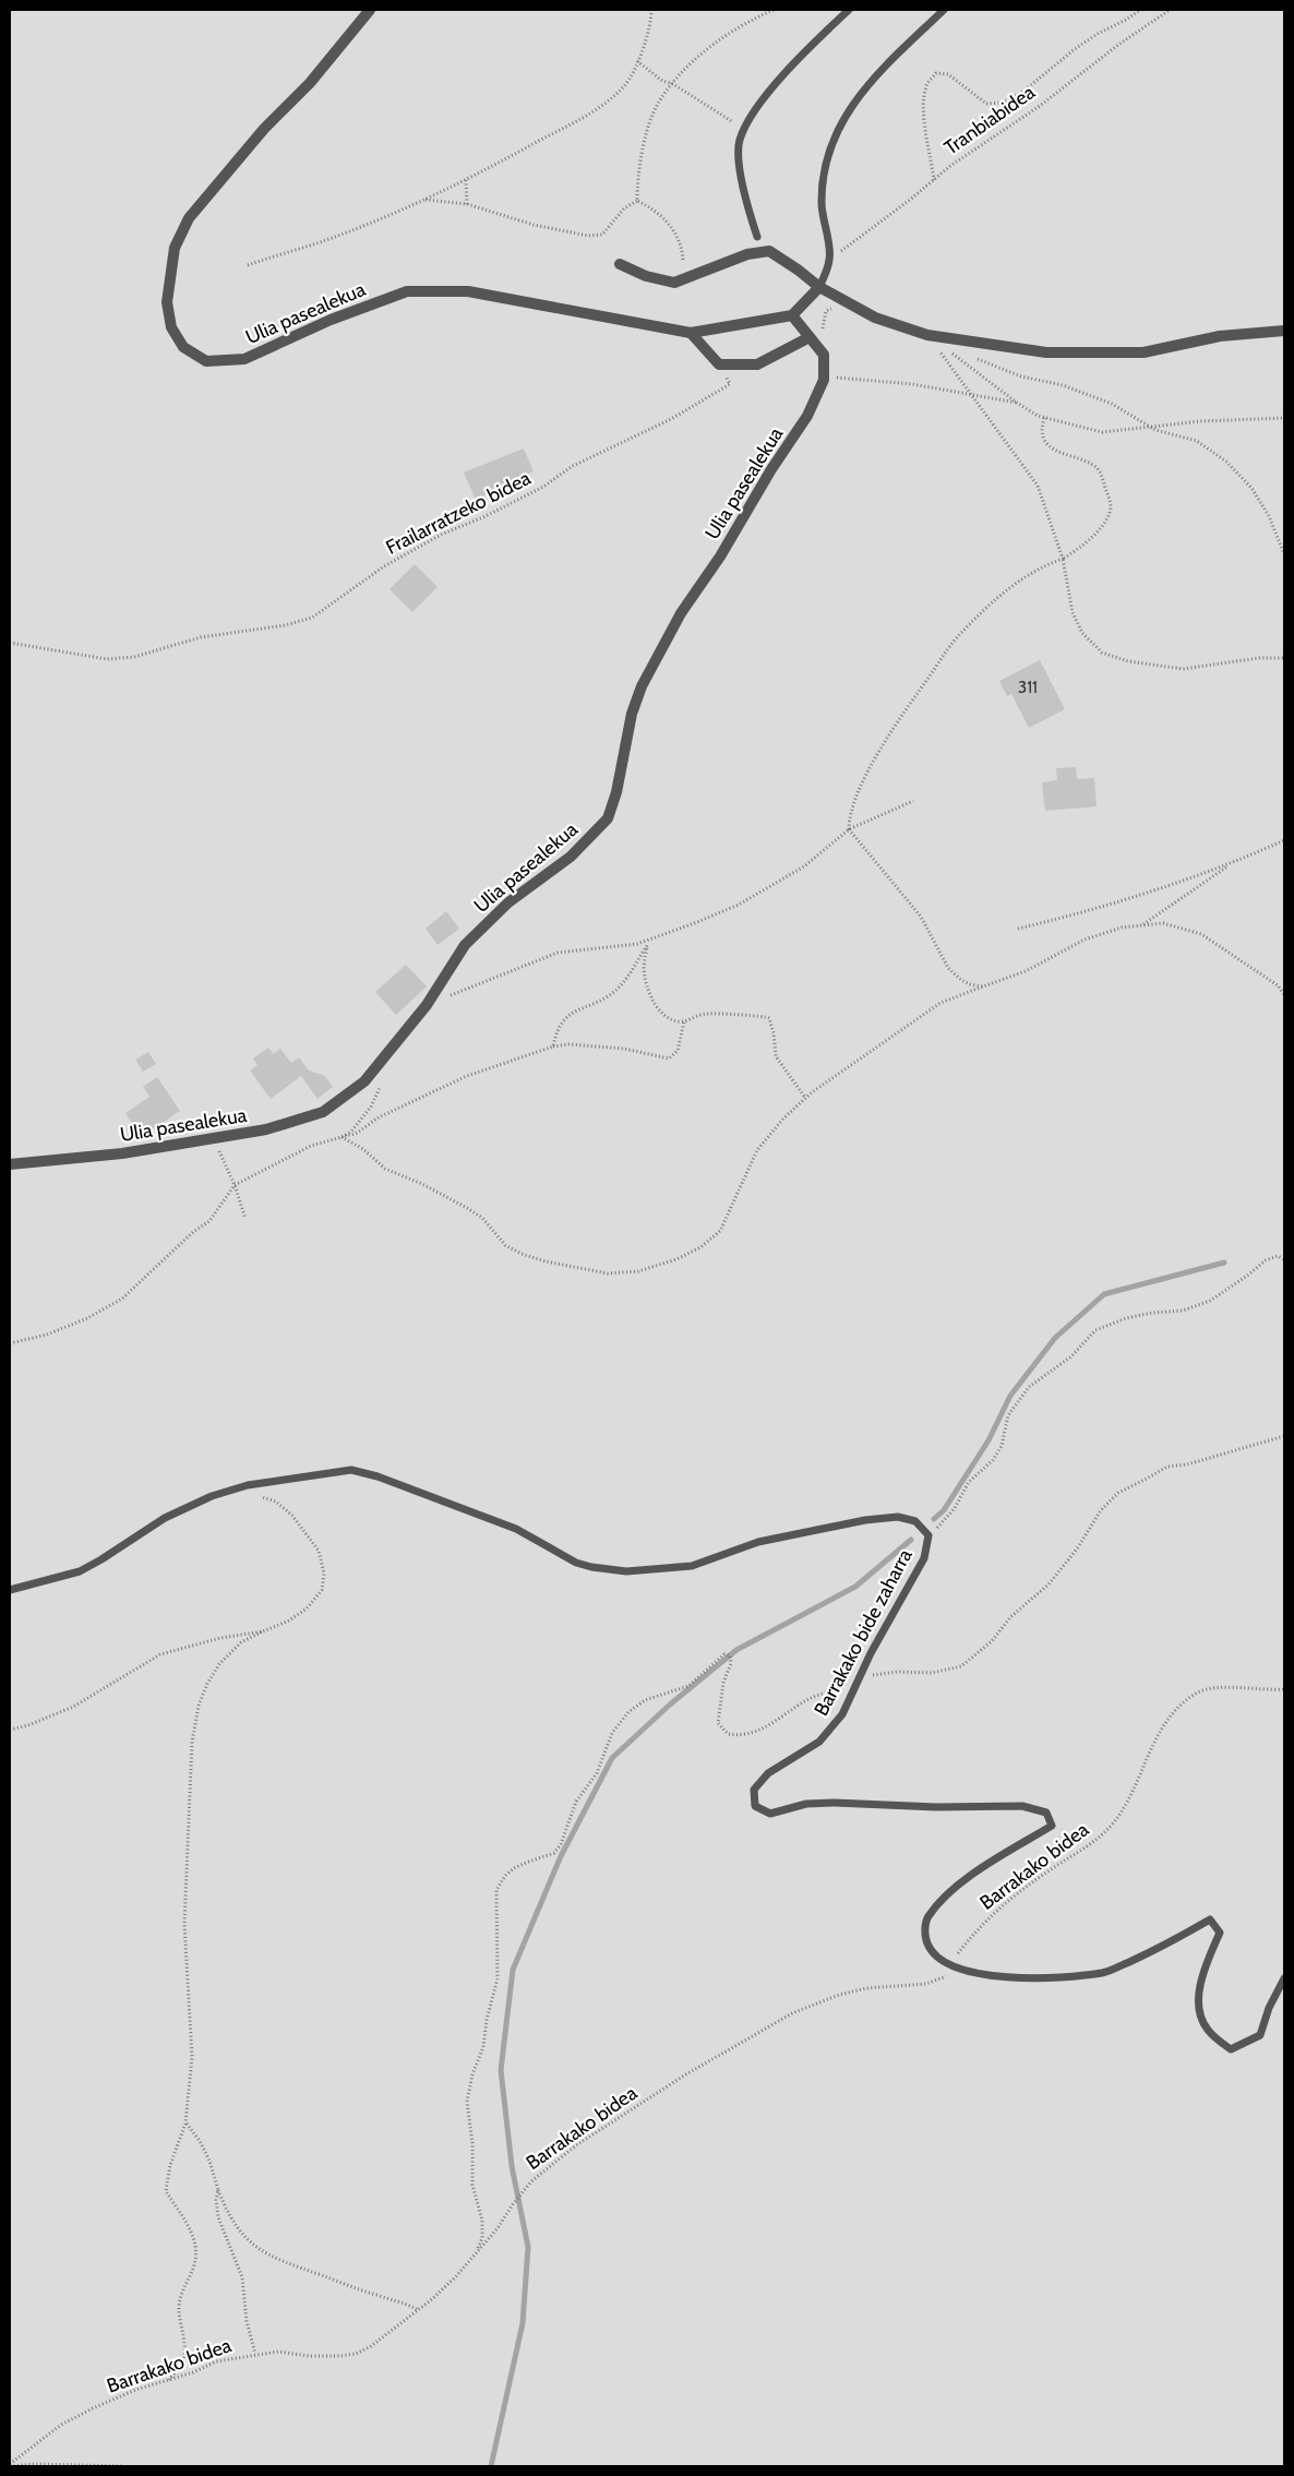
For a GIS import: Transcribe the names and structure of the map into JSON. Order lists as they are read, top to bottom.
{
  "streets": {
    "street": ["Ulia pasealekua"],
    "lane": ["Barrakako bide zaharra"],
    "path": ["Tranbiabidea", "Frailarratzeko bidea", "Barrakako bidea"]
  },
  "crossings": [
    ["Barrakako bide zaharra", "Barrakako bidea"]
  ],
  "house_numbers": ["311"]
}
